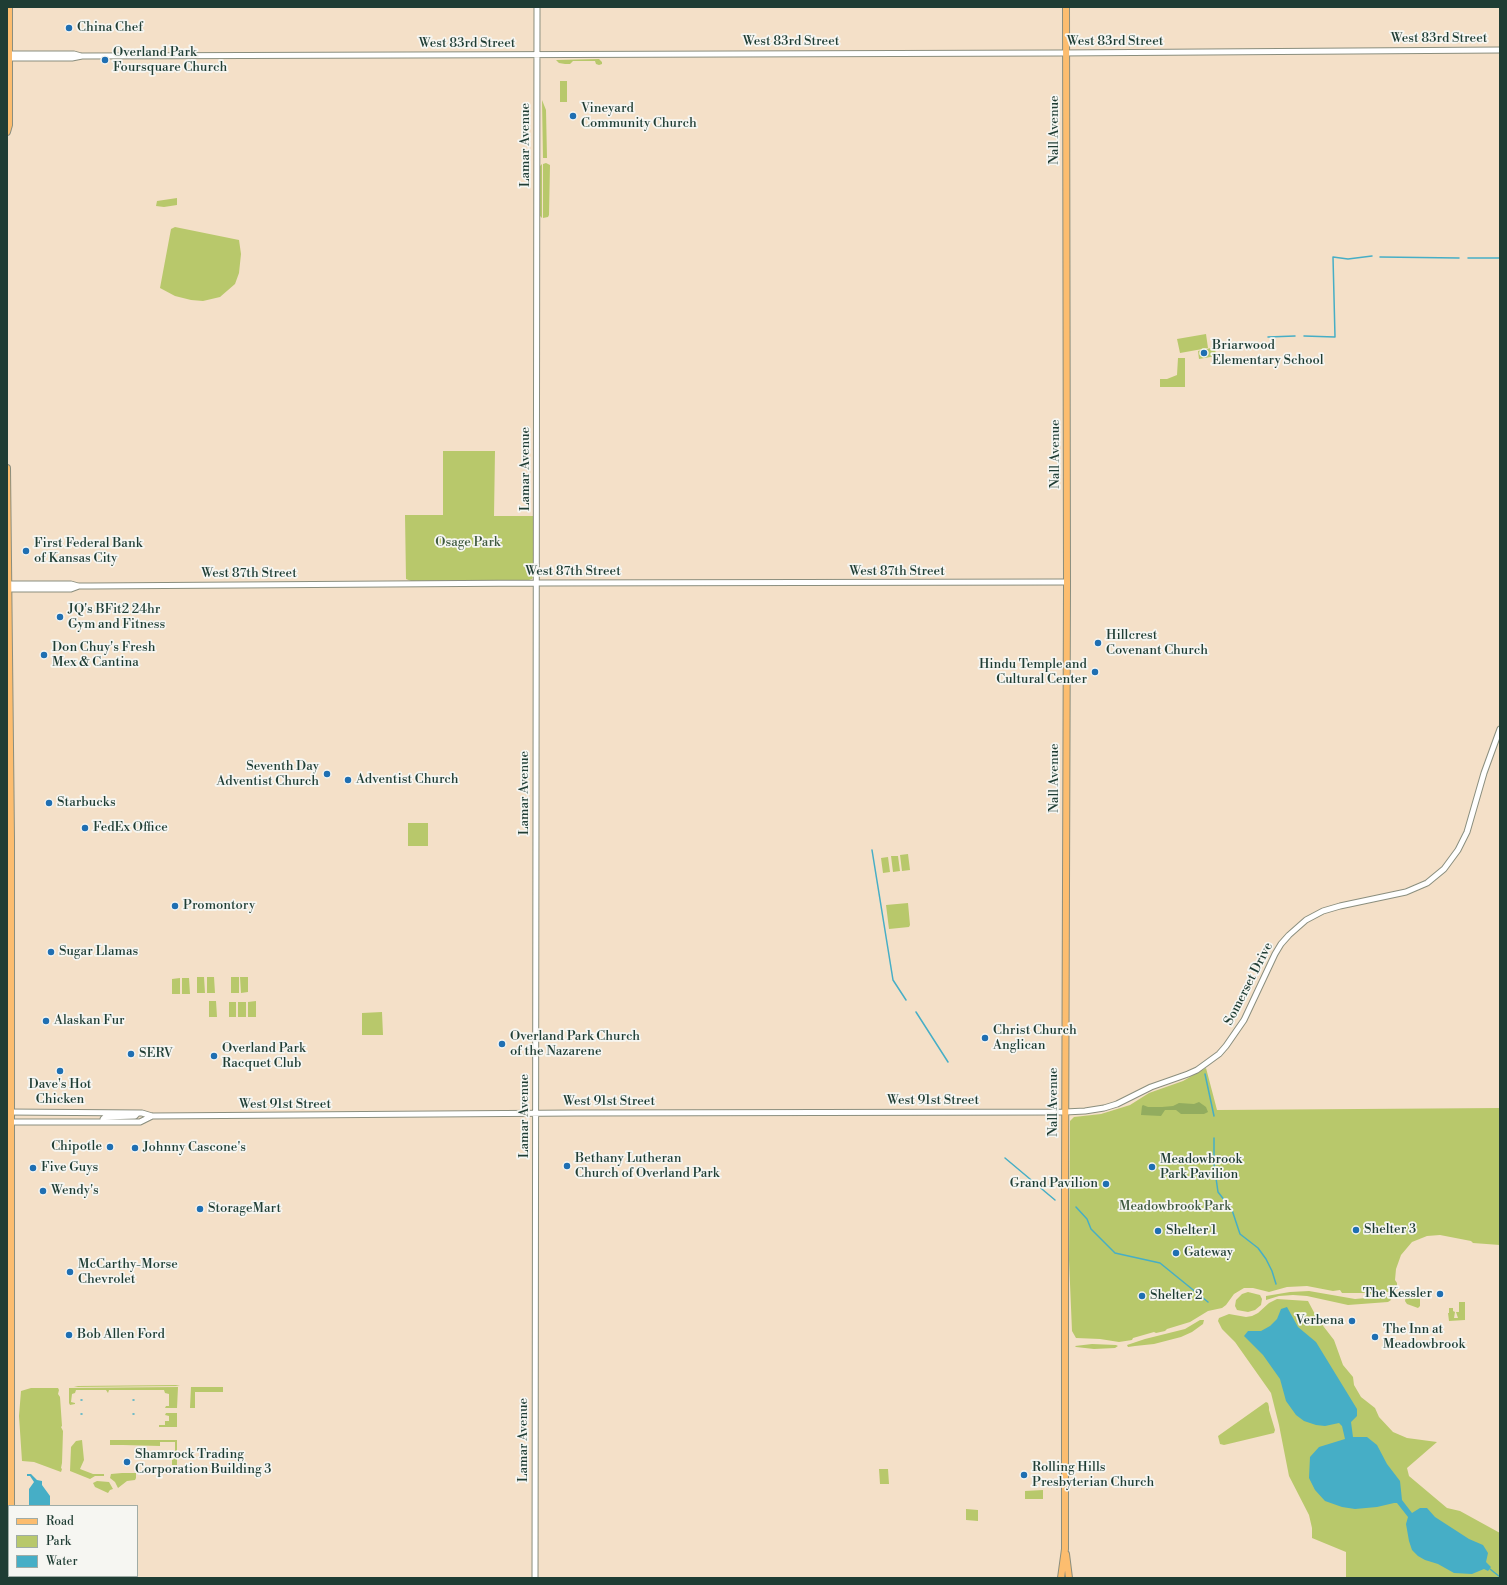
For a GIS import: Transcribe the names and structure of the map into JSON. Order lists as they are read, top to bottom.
{
  "streets": {
    "main road": ["Nall Avenue"],
    "street": [
      "West 83rd Street",
      "Lamar Avenue",
      "West 87th Street",
      "Somerset Drive",
      "West 91st Street"
    ]
  },
  "crossings": [
    ["West 83rd Street", "Nall Avenue"],
    ["West 83rd Street", "Lamar Avenue"],
    ["Nall Avenue", "West 87th Street"],
    ["Nall Avenue", "Somerset Drive"],
    ["Nall Avenue", "West 91st Street"],
    ["Lamar Avenue", "West 87th Street"],
    ["Lamar Avenue", "West 91st Street"],
    ["Somerset Drive", "West 91st Street"]
  ],
  "parks": ["Osage Park", "Meadowbrook Park"],
  "places": [
    "China Chef",
    "Overland Park Foursquare Church",
    "Vineyard Community Church",
    "Briarwood Elementary School",
    "First Federal Bank of Kansas City",
    "JQ's BFit2 24hr Gym and Fitness",
    "Hillcrest Covenant Church",
    "Don Chuy's Fresh Mex & Cantina",
    "Hindu Temple and Cultural Center",
    "Seventh Day Adventist Church",
    "Adventist Church",
    "Starbucks",
    "FedEx Office",
    "Promontory",
    "Sugar Llamas",
    "Alaskan Fur",
    "Christ Church Anglican",
    "Overland Park Church of the Nazarene",
    "SERV",
    "Overland Park Racquet Club",
    "Dave's Hot Chicken",
    "Chipotle",
    "Johnny Cascone's",
    "Bethany Lutheran Church of Overland Park",
    "Meadowbrook Park Pavilion",
    "Five Guys",
    "Grand Pavilion",
    "Wendy's",
    "StorageMart",
    "Shelter 3",
    "Shelter 1",
    "Gateway",
    "McCarthy-Morse Chevrolet",
    "The Kessler",
    "Shelter 2",
    "Verbena",
    "Bob Allen Ford",
    "The Inn at Meadowbrook",
    "Shamrock Trading Corporation Building 3",
    "Rolling Hills Presbyterian Church"
  ],
  "legend": ["Road", "Park", "Water"]
}
